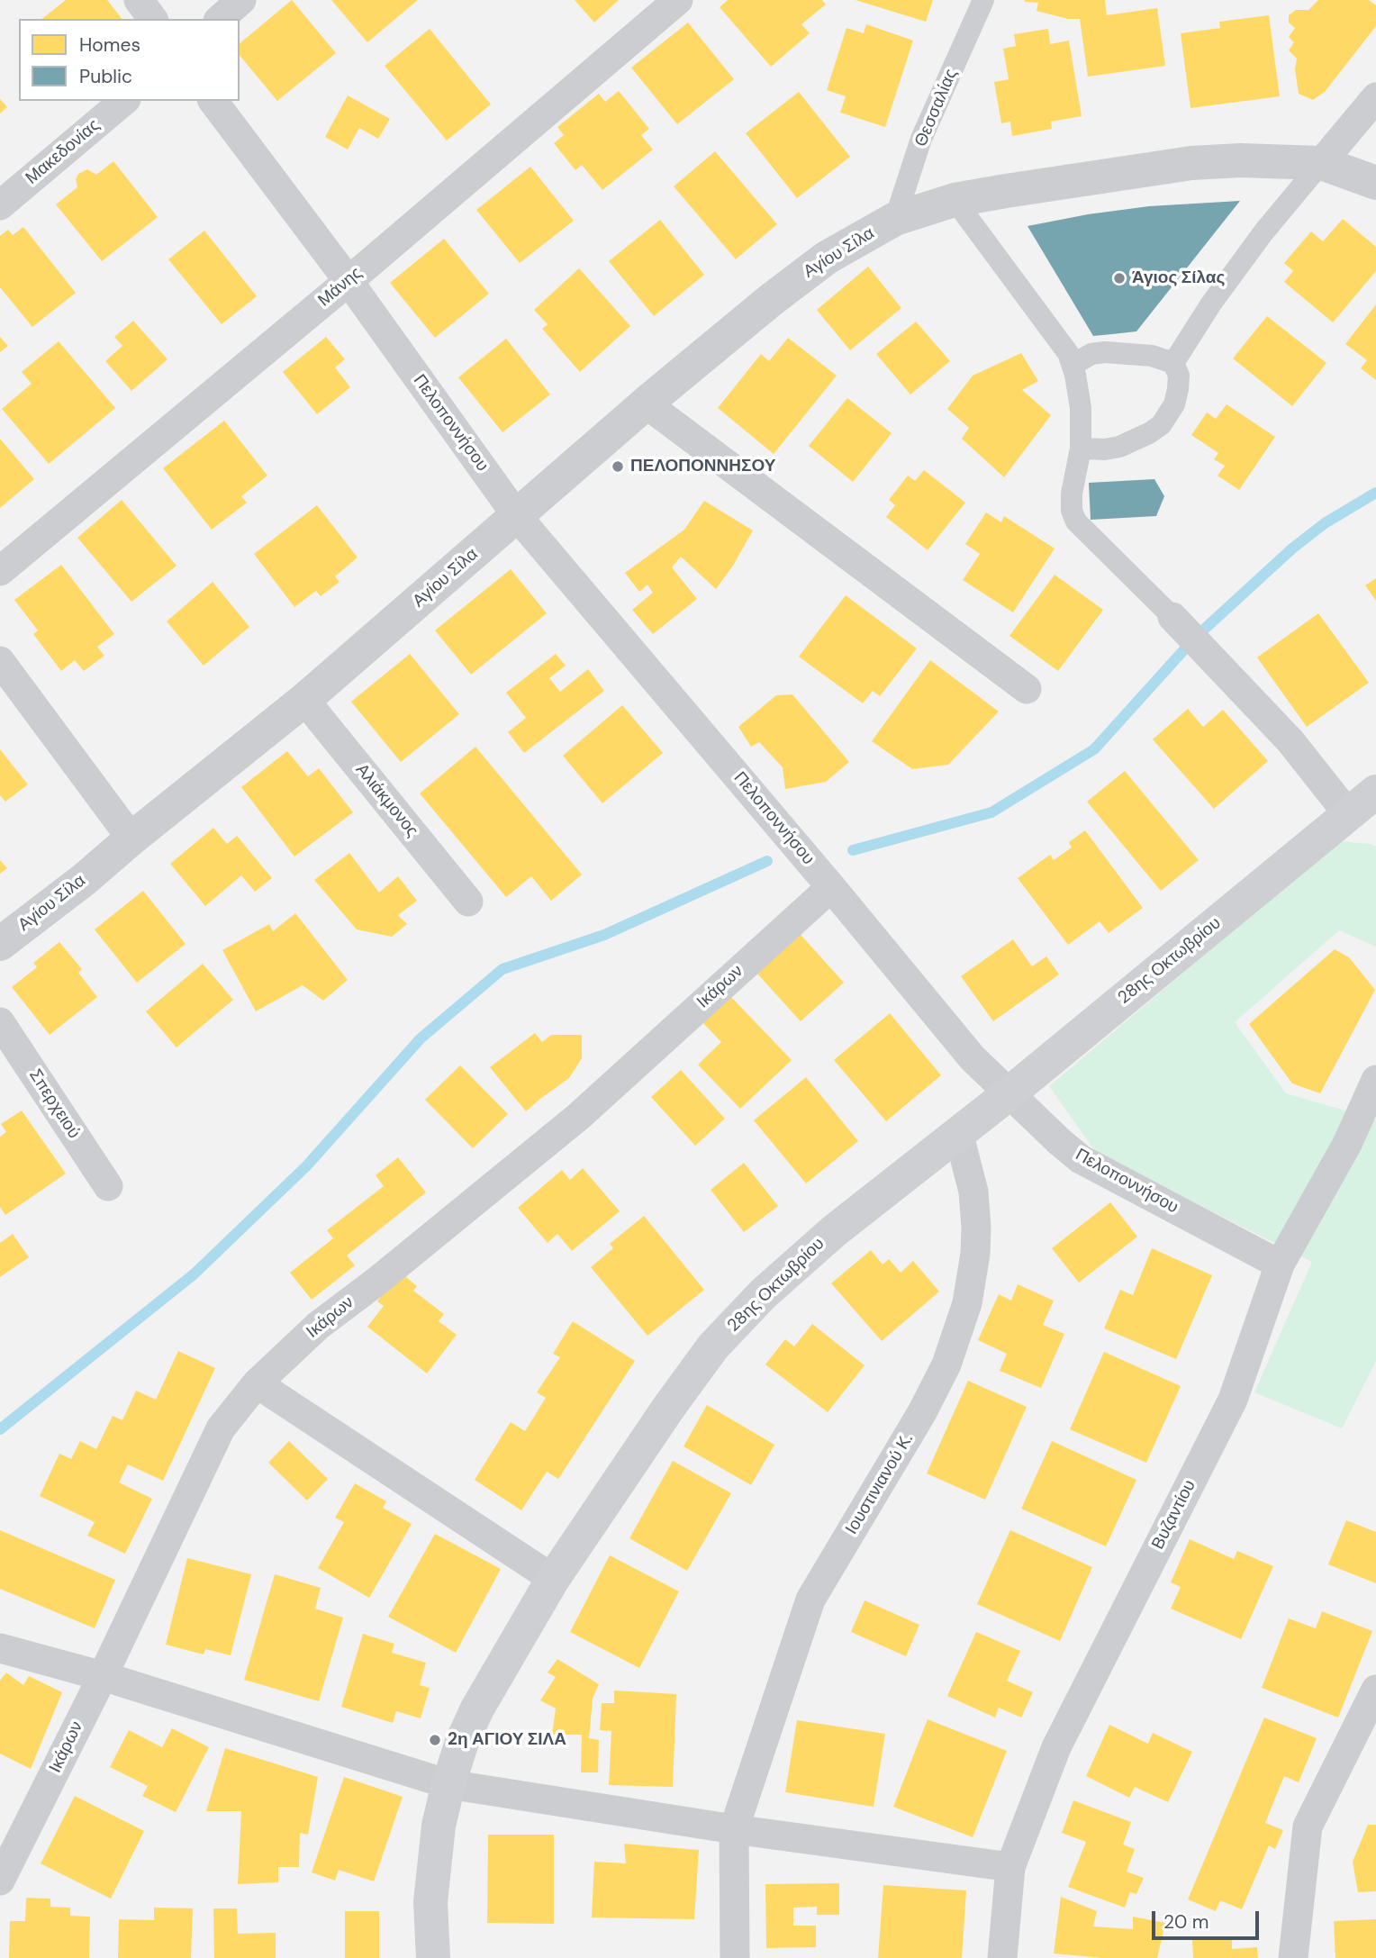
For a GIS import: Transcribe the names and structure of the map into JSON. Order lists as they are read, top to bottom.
{
  "streets": {
    "main road": ["28ης Οκτωβρίου"],
    "street": [
      "Θεσσαλίας",
      "Μακεδονίας",
      "Αγίου Σίλα",
      "Μάνης",
      "Πελοποννήσου",
      "Αλιάκμονος",
      "Ικάρων",
      "Σπερχειού",
      "Ιουστινιανού Κ.",
      "Βυζαντίου"
    ]
  },
  "crossings": [
    ["Θεσσαλίας", "Αγίου Σίλα"],
    ["Αγίου Σίλα", "Πελοποννήσου"],
    ["Αγίου Σίλα", "Αλιάκμονος"],
    ["Μάνης", "Πελοποννήσου"],
    ["Πελοποννήσου", "28ης Οκτωβρίου"],
    ["Πελοποννήσου", "Ικάρων"],
    ["Πελοποννήσου", "Βυζαντίου"],
    ["28ης Οκτωβρίου", "Ιουστινιανού Κ."]
  ],
  "places": ["Άγιος Σίλας", "ΠΕΛΟΠΟΝΝΗΣΟΥ", "2η ΑΓΙΟΥ ΣΙΛΑ"],
  "legend": ["Homes", "Public"],
  "scale_bar": "20 m"
}
